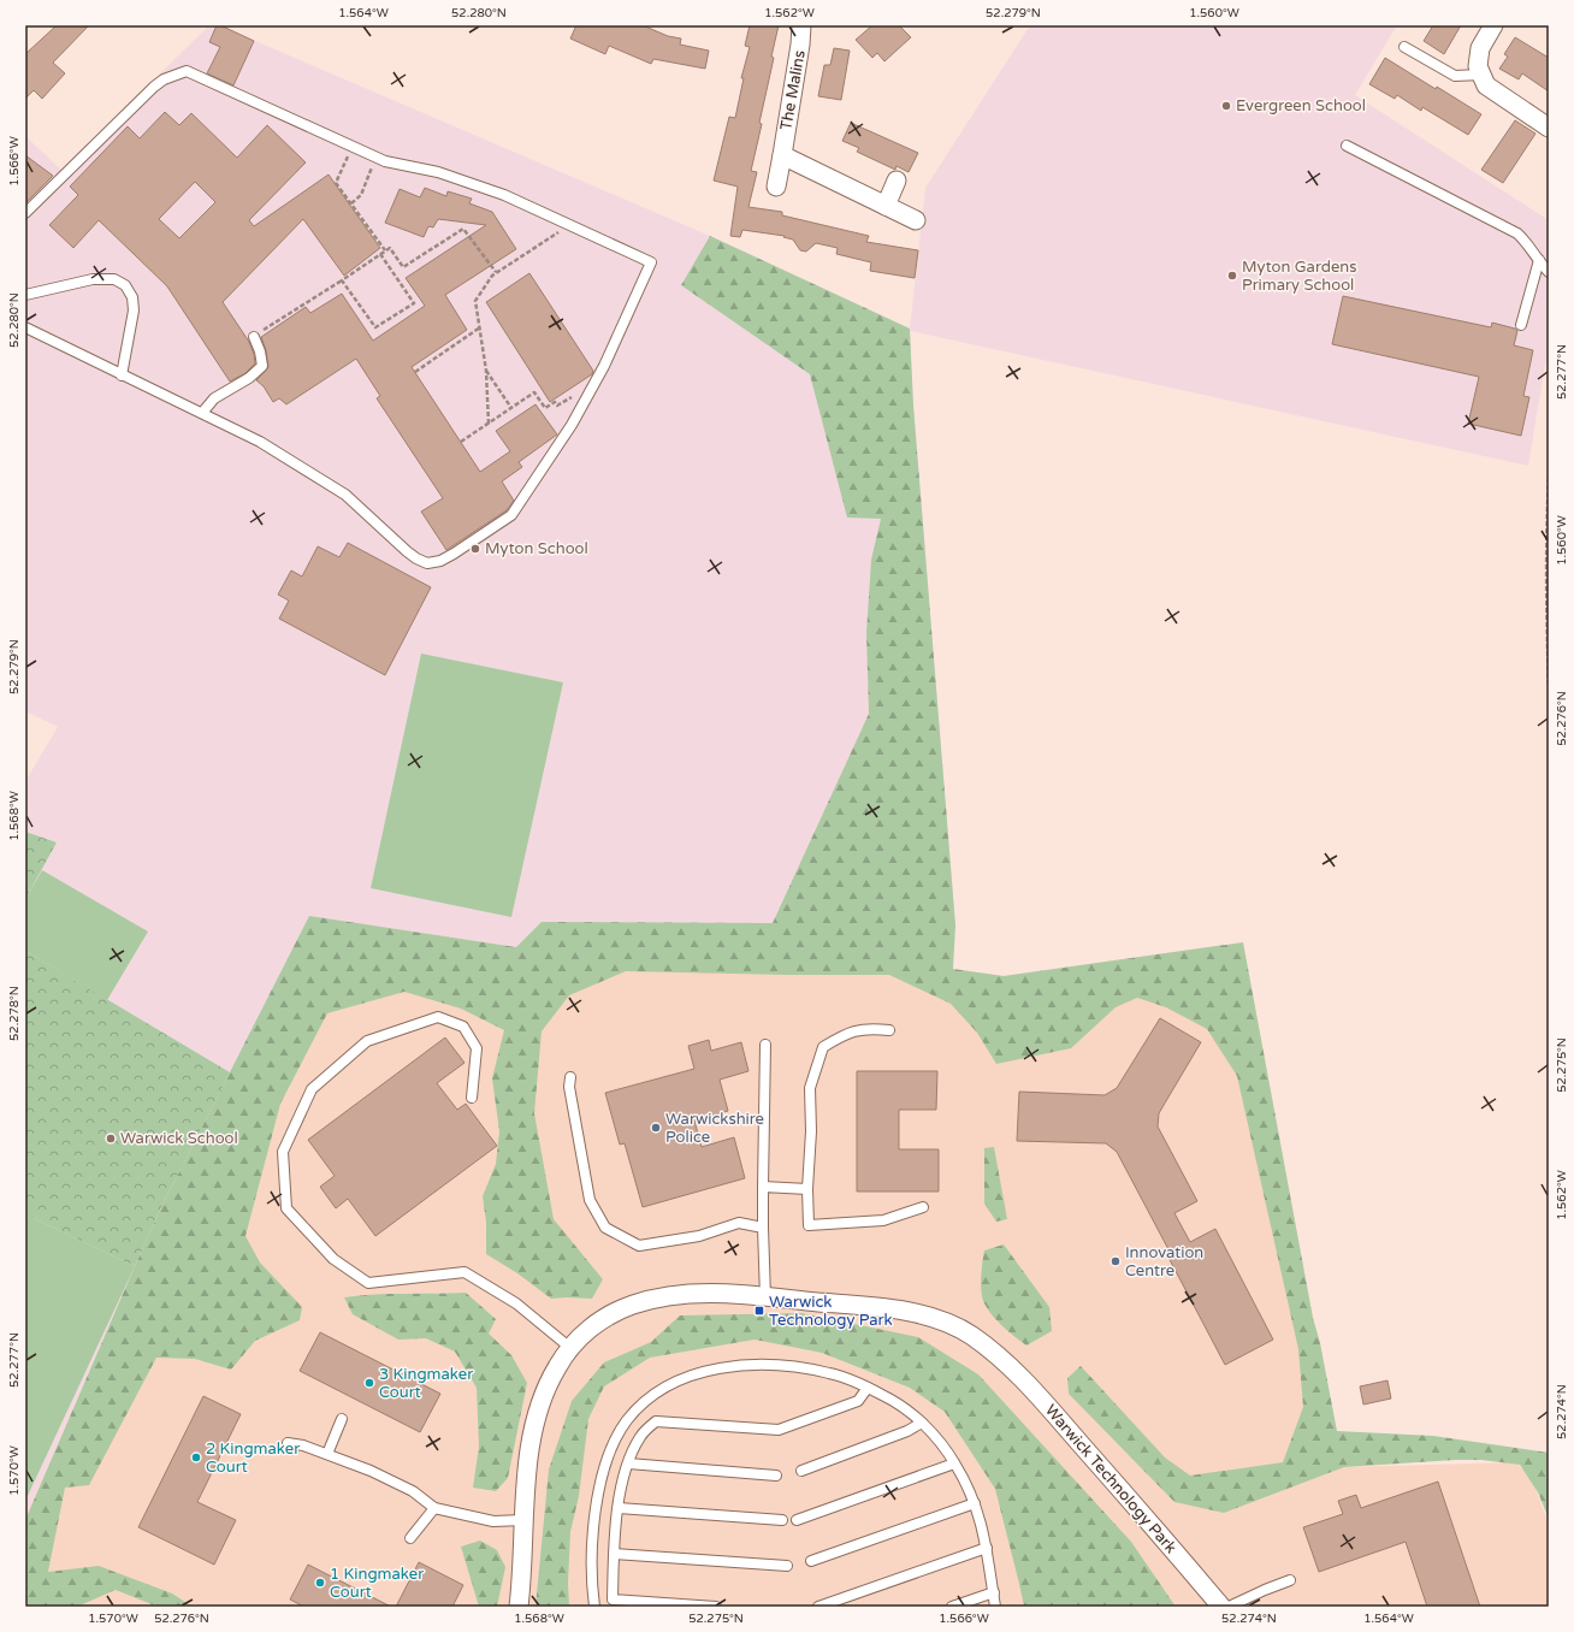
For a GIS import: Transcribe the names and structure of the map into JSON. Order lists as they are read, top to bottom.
{
  "streets": {
    "street": ["The Malins", "Warwick Technology Park"]
  },
  "places": {
    "other": [
      "Evergreen School",
      "Myton Gardens Primary School",
      "Myton School",
      "Warwickshire Police",
      "Warwick School",
      "Innovation Centre",
      "3 Kingmaker Court",
      "2 Kingmaker Court",
      "1 Kingmaker Court"
    ],
    "transit": ["Warwick Technology Park"]
  },
  "coordinates": [
    "1.564°W",
    "52.280°N",
    "1.562°W",
    "52.279°N",
    "1.560°W",
    "1.566°W",
    "52.277°N",
    "52.276°N",
    "1.568°W",
    "52.278°N",
    "52.275°N",
    "52.274°N",
    "1.570°W"
  ]
}
